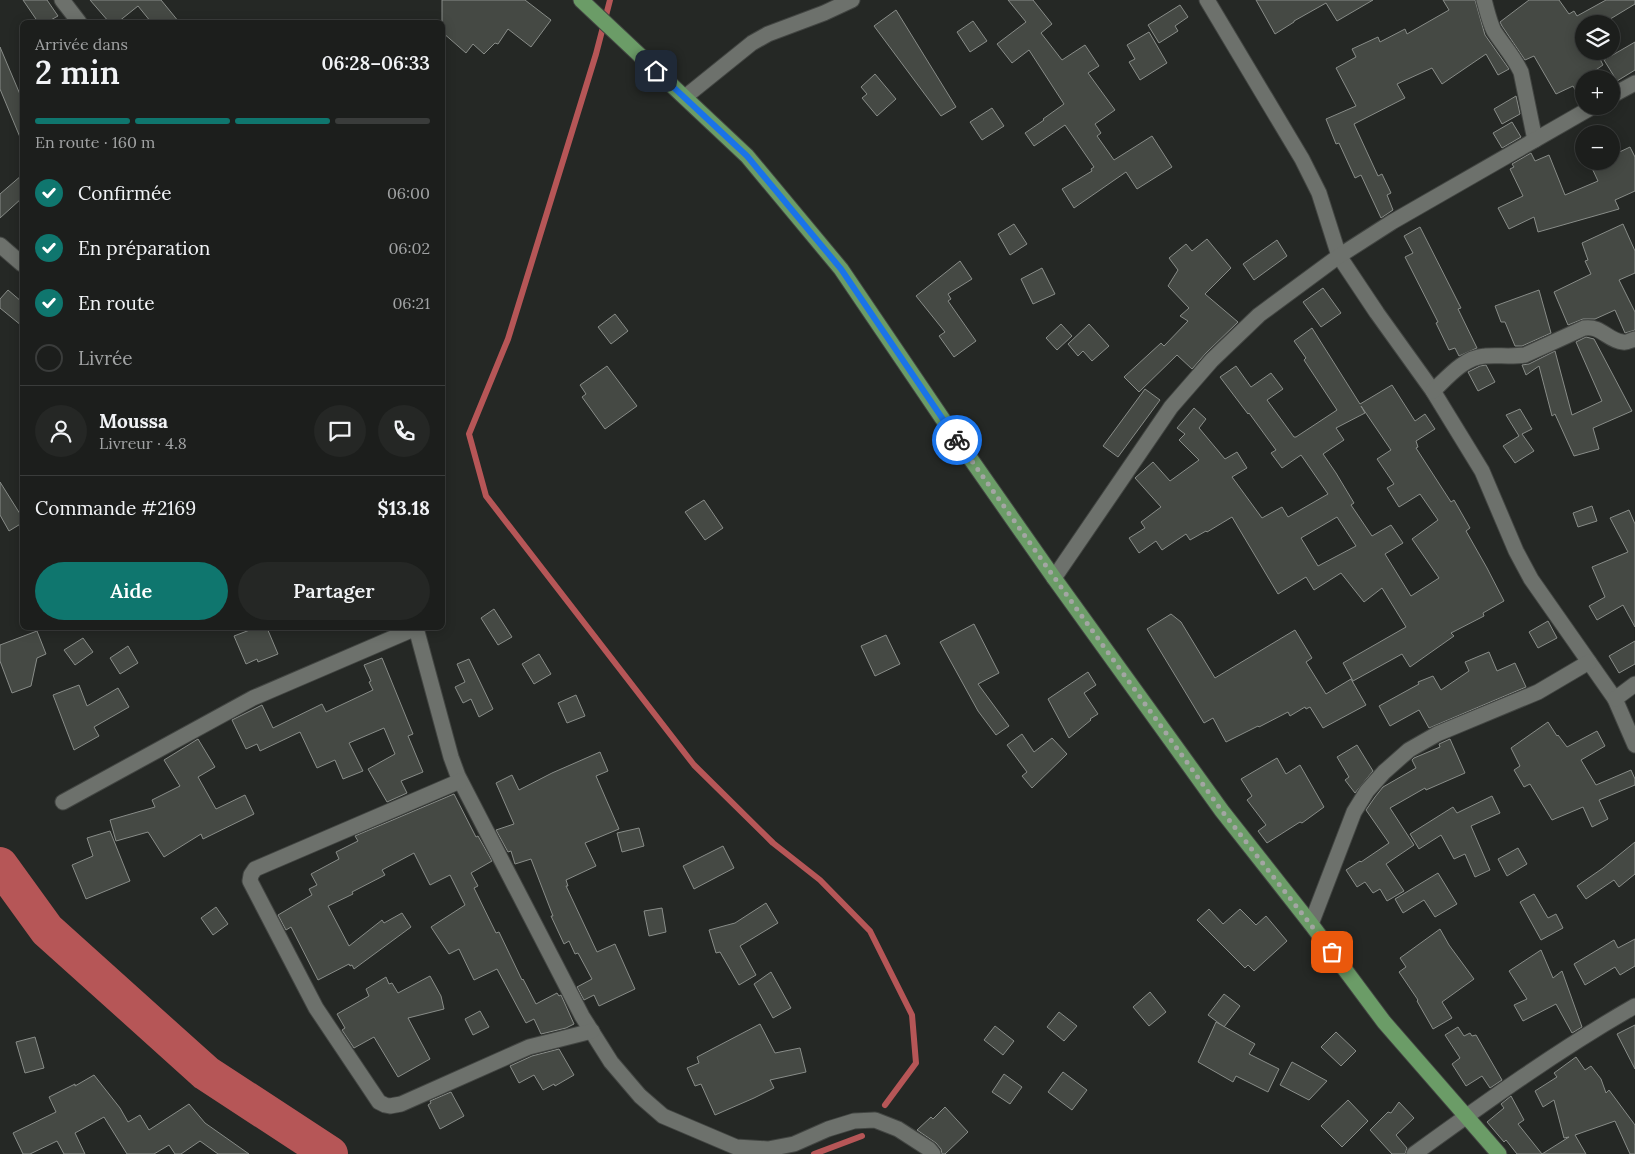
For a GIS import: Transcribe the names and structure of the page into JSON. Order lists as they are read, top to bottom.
{
  "page": {
    "map_buttons": ["+", "−"],
    "heading": ["2 min", "Arrivée dans", "06:28–06:33"],
    "panel": [
      "Moussa",
      "Livreur · 4.8",
      "Commande #2169",
      "$13.18"
    ],
    "bar": "En route · 160 m",
    "list": [
      ["Confirmée", "06:00"],
      ["En préparation", "06:02"],
      ["En route", "06:21"],
      "Livrée"
    ],
    "buttons": ["Aide", "Partager"]
  }
}
